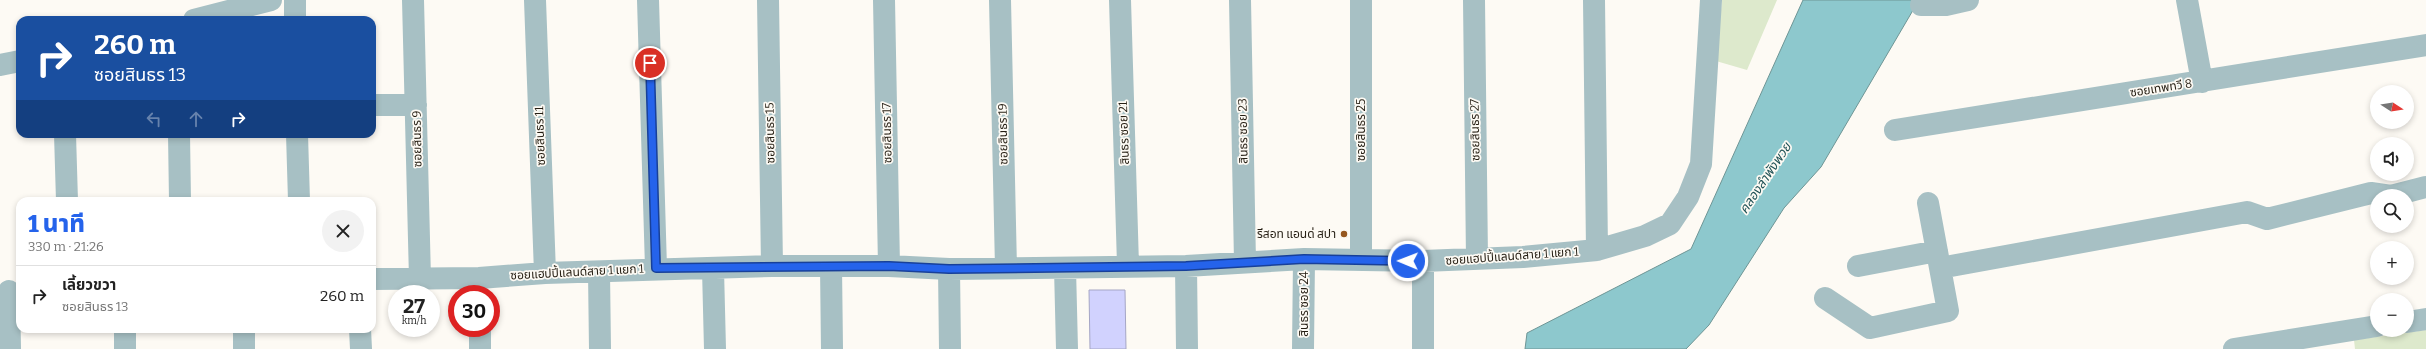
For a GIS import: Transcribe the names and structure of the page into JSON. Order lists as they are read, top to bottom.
{
  "streets": {
    "street": [
      "ซอยเทพทวี 8",
      "ซอยสินธร 25",
      "ซอยสินธร 27",
      "สินธร ซอย 23",
      "ซอยสินธร 15",
      "ซอยสินธร 17",
      "สินธร ซอย 21",
      "ซอยสินธร 19",
      "ซอยสินธร 11",
      "ซอยสินธร 9",
      "ซอยแฮปปี้แลนด์สาย 1 แยก 1",
      "สินธร ซอย 24"
    ]
  },
  "crossings": [
    ["ซอยสินธร 25", "ซอยแฮปปี้แลนด์สาย 1 แยก 1"],
    ["ซอยสินธร 27", "ซอยแฮปปี้แลนด์สาย 1 แยก 1"],
    ["สินธร ซอย 23", "ซอยแฮปปี้แลนด์สาย 1 แยก 1"],
    ["ซอยสินธร 15", "ซอยแฮปปี้แลนด์สาย 1 แยก 1"],
    ["ซอยสินธร 17", "ซอยแฮปปี้แลนด์สาย 1 แยก 1"],
    ["สินธร ซอย 21", "ซอยแฮปปี้แลนด์สาย 1 แยก 1"],
    ["ซอยสินธร 19", "ซอยแฮปปี้แลนด์สาย 1 แยก 1"],
    ["ซอยสินธร 11", "ซอยแฮปปี้แลนด์สาย 1 แยก 1"],
    ["ซอยสินธร 9", "ซอยแฮปปี้แลนด์สาย 1 แยก 1"],
    ["ซอยแฮปปี้แลนด์สาย 1 แยก 1", "สินธร ซอย 24"]
  ],
  "water": ["คลองลำพังพวย"],
  "places": ["รีสอท แอนด่ สปา"],
  "north": "right",
  "page": {
    "turn": ["260 m", "ซอยสินธร 13"],
    "map_buttons": ["+", "−"],
    "heading": ["1 นาที", "330 m · 21:26"],
    "list": [
      {
        "name": "เลี้ยวขวา",
        "note": "ซอยสินธร 13",
        "value": "260 m"
      }
    ],
    "speed": "27 km/h",
    "limit": "30"
  }
}
